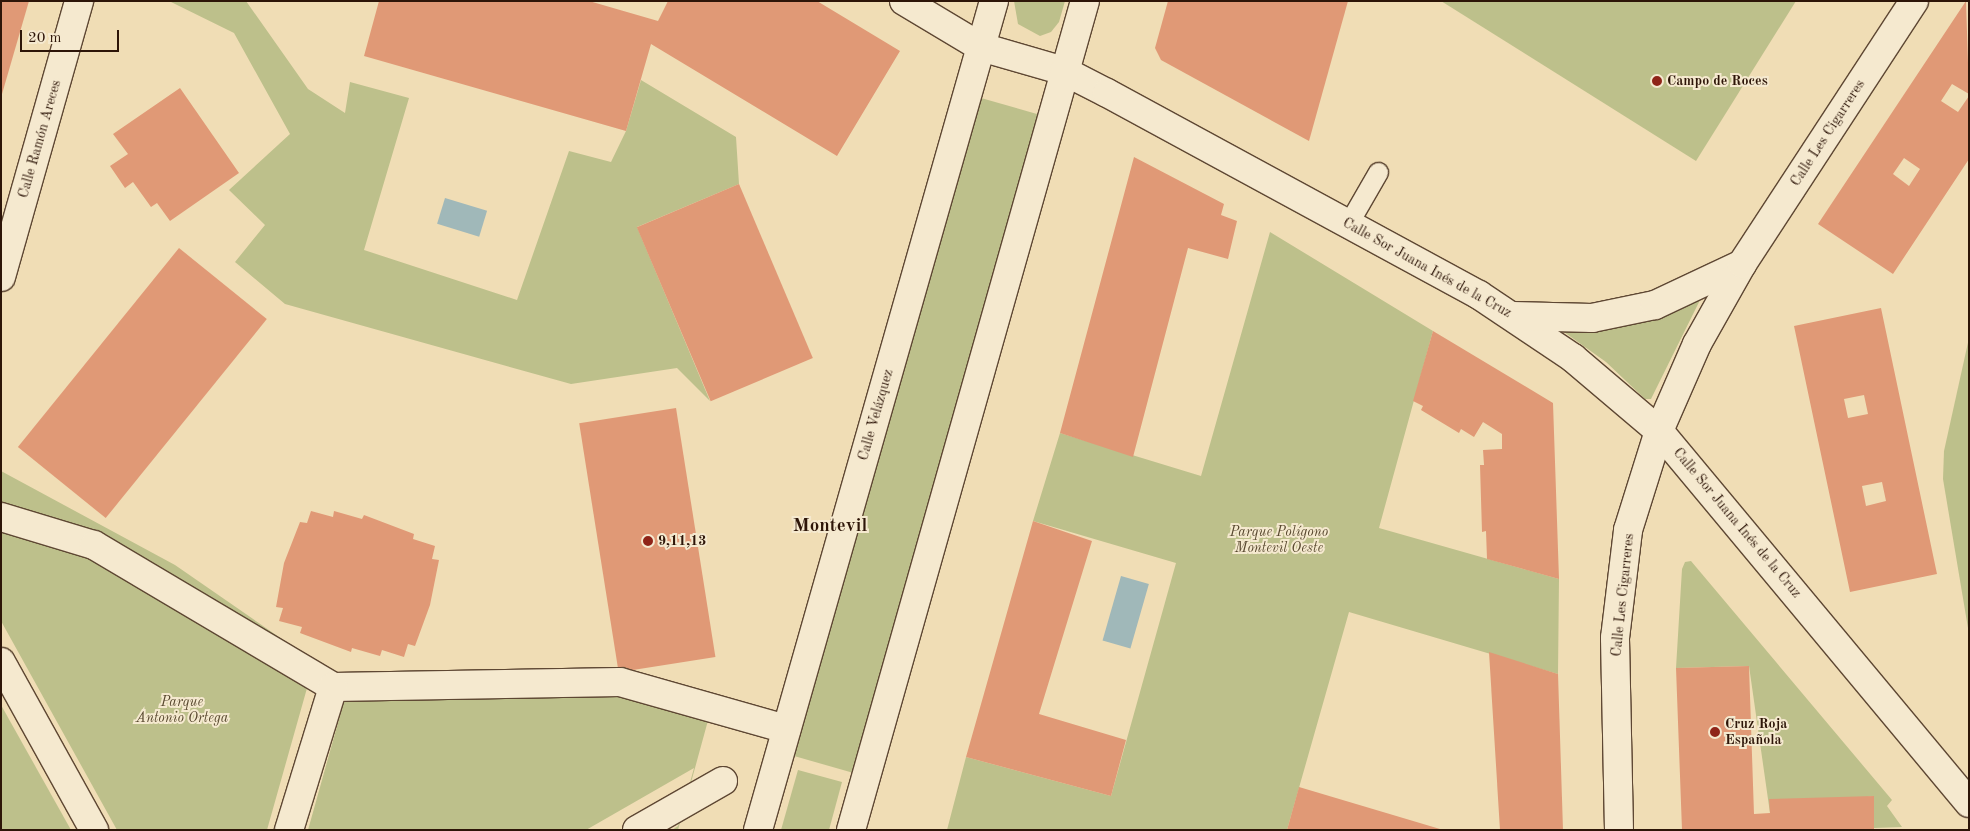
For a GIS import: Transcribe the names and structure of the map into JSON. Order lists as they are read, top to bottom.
{
  "streets": {
    "street": [
      "Calle Les Cigarreres",
      "Calle Ramón Areces",
      "Calle Sor Juana Inés de la Cruz",
      "Calle Velázquez"
    ]
  },
  "crossings": [
    ["Calle Les Cigarreres", "Calle Sor Juana Inés de la Cruz"],
    ["Calle Sor Juana Inés de la Cruz", "Calle Velázquez"]
  ],
  "districts": ["Montevil"],
  "parks": ["Parque Polígono Montevil Oeste", "Parque Antonio Ortega"],
  "places": ["Campo de Roces", "9,11,13", "Cruz Roja Española"],
  "scale_bar": "20 m"
}
